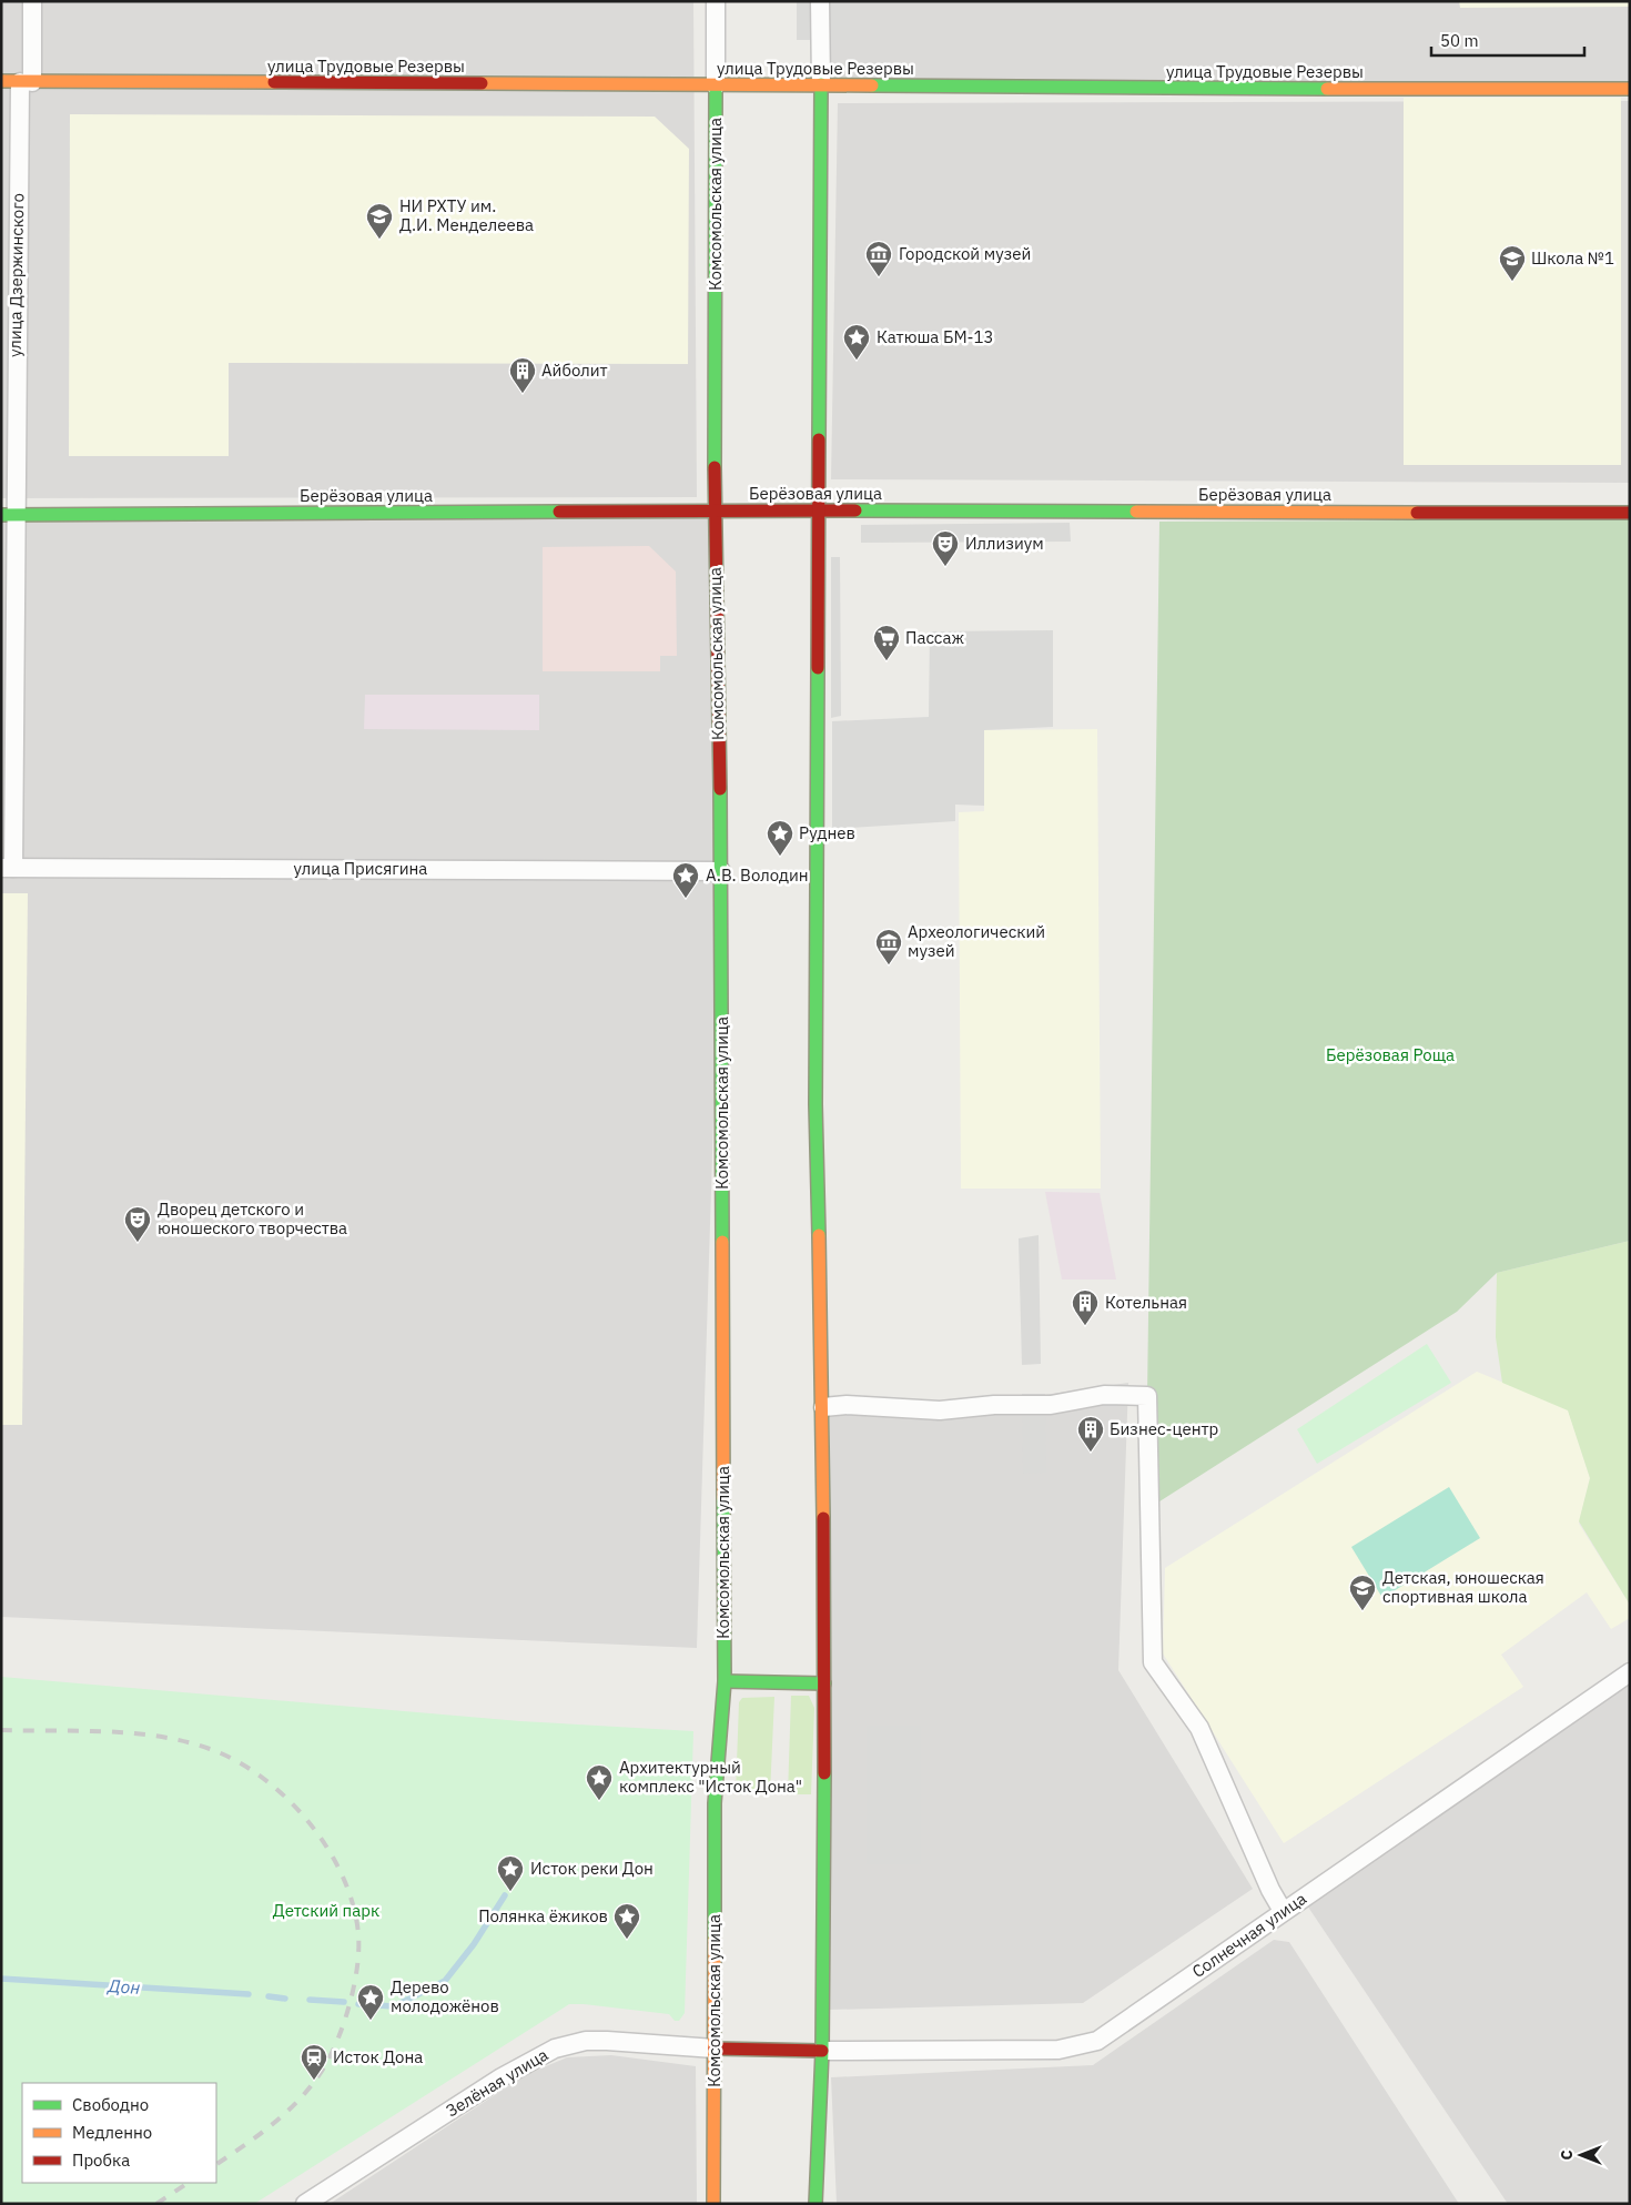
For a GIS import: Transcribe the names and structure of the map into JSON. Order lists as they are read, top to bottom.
{
  "streets": {
    "main road": ["улица Трудовые Резервы", "Комсомольская улица", "Берёзовая улица"],
    "street": [
      "улица Дзержинского",
      "улица Присягина",
      "Солнечная улица",
      "Зелёная улица"
    ]
  },
  "crossings": [
    ["улица Трудовые Резервы", "Комсомольская улица"],
    ["улица Трудовые Резервы", "улица Дзержинского"],
    ["Комсомольская улица", "Берёзовая улица"],
    ["Комсомольская улица", "улица Присягина"],
    ["Комсомольская улица", "Зелёная улица"],
    ["улица Дзержинского", "Берёзовая улица"],
    ["улица Дзержинского", "улица Присягина"]
  ],
  "water": ["Дон"],
  "parks": ["Берёзовая Роща", "Детский парк"],
  "places": {
    "school or university": ["НИ РХТУ им. Д.И. Менделеева", "Школа №1", "Детская, юношеская спортивная школа"],
    "museum": ["Городской музей", "Археологический музей"],
    "place": [
      "Катюша БМ-13",
      "Руднев",
      "А.В. Володин",
      "Архитектурный комплекс \"Исток Дона\"",
      "Исток реки Дон",
      "Полянка ёжиков",
      "Дерево молодожёнов"
    ],
    "building": ["Айболит", "Котельная", "Бизнес-центр"],
    "theatre": ["Иллизиум", "Дворец детского и юношеского творчества"],
    "supermarket": ["Пассаж"],
    "station": ["Исток Дона"]
  },
  "legend": ["Свободно", "Медленно", "Пробка"],
  "scale_bar": "50 m",
  "north": "left"
}
